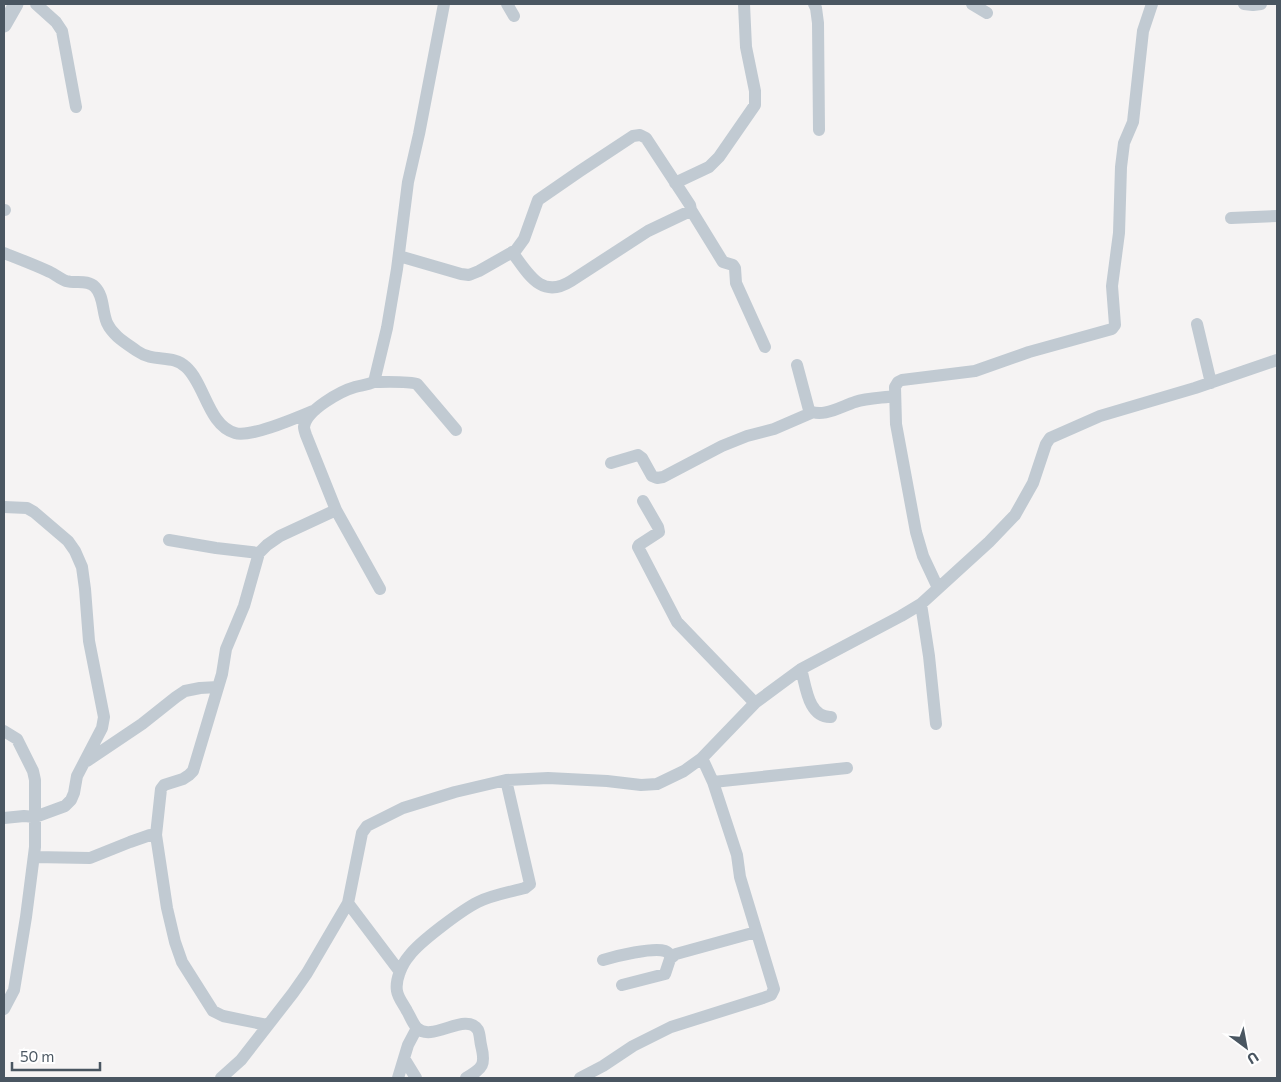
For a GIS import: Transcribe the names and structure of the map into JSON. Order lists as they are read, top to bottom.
{
  "scale_bar": "50 m",
  "north": "bottom right"
}
